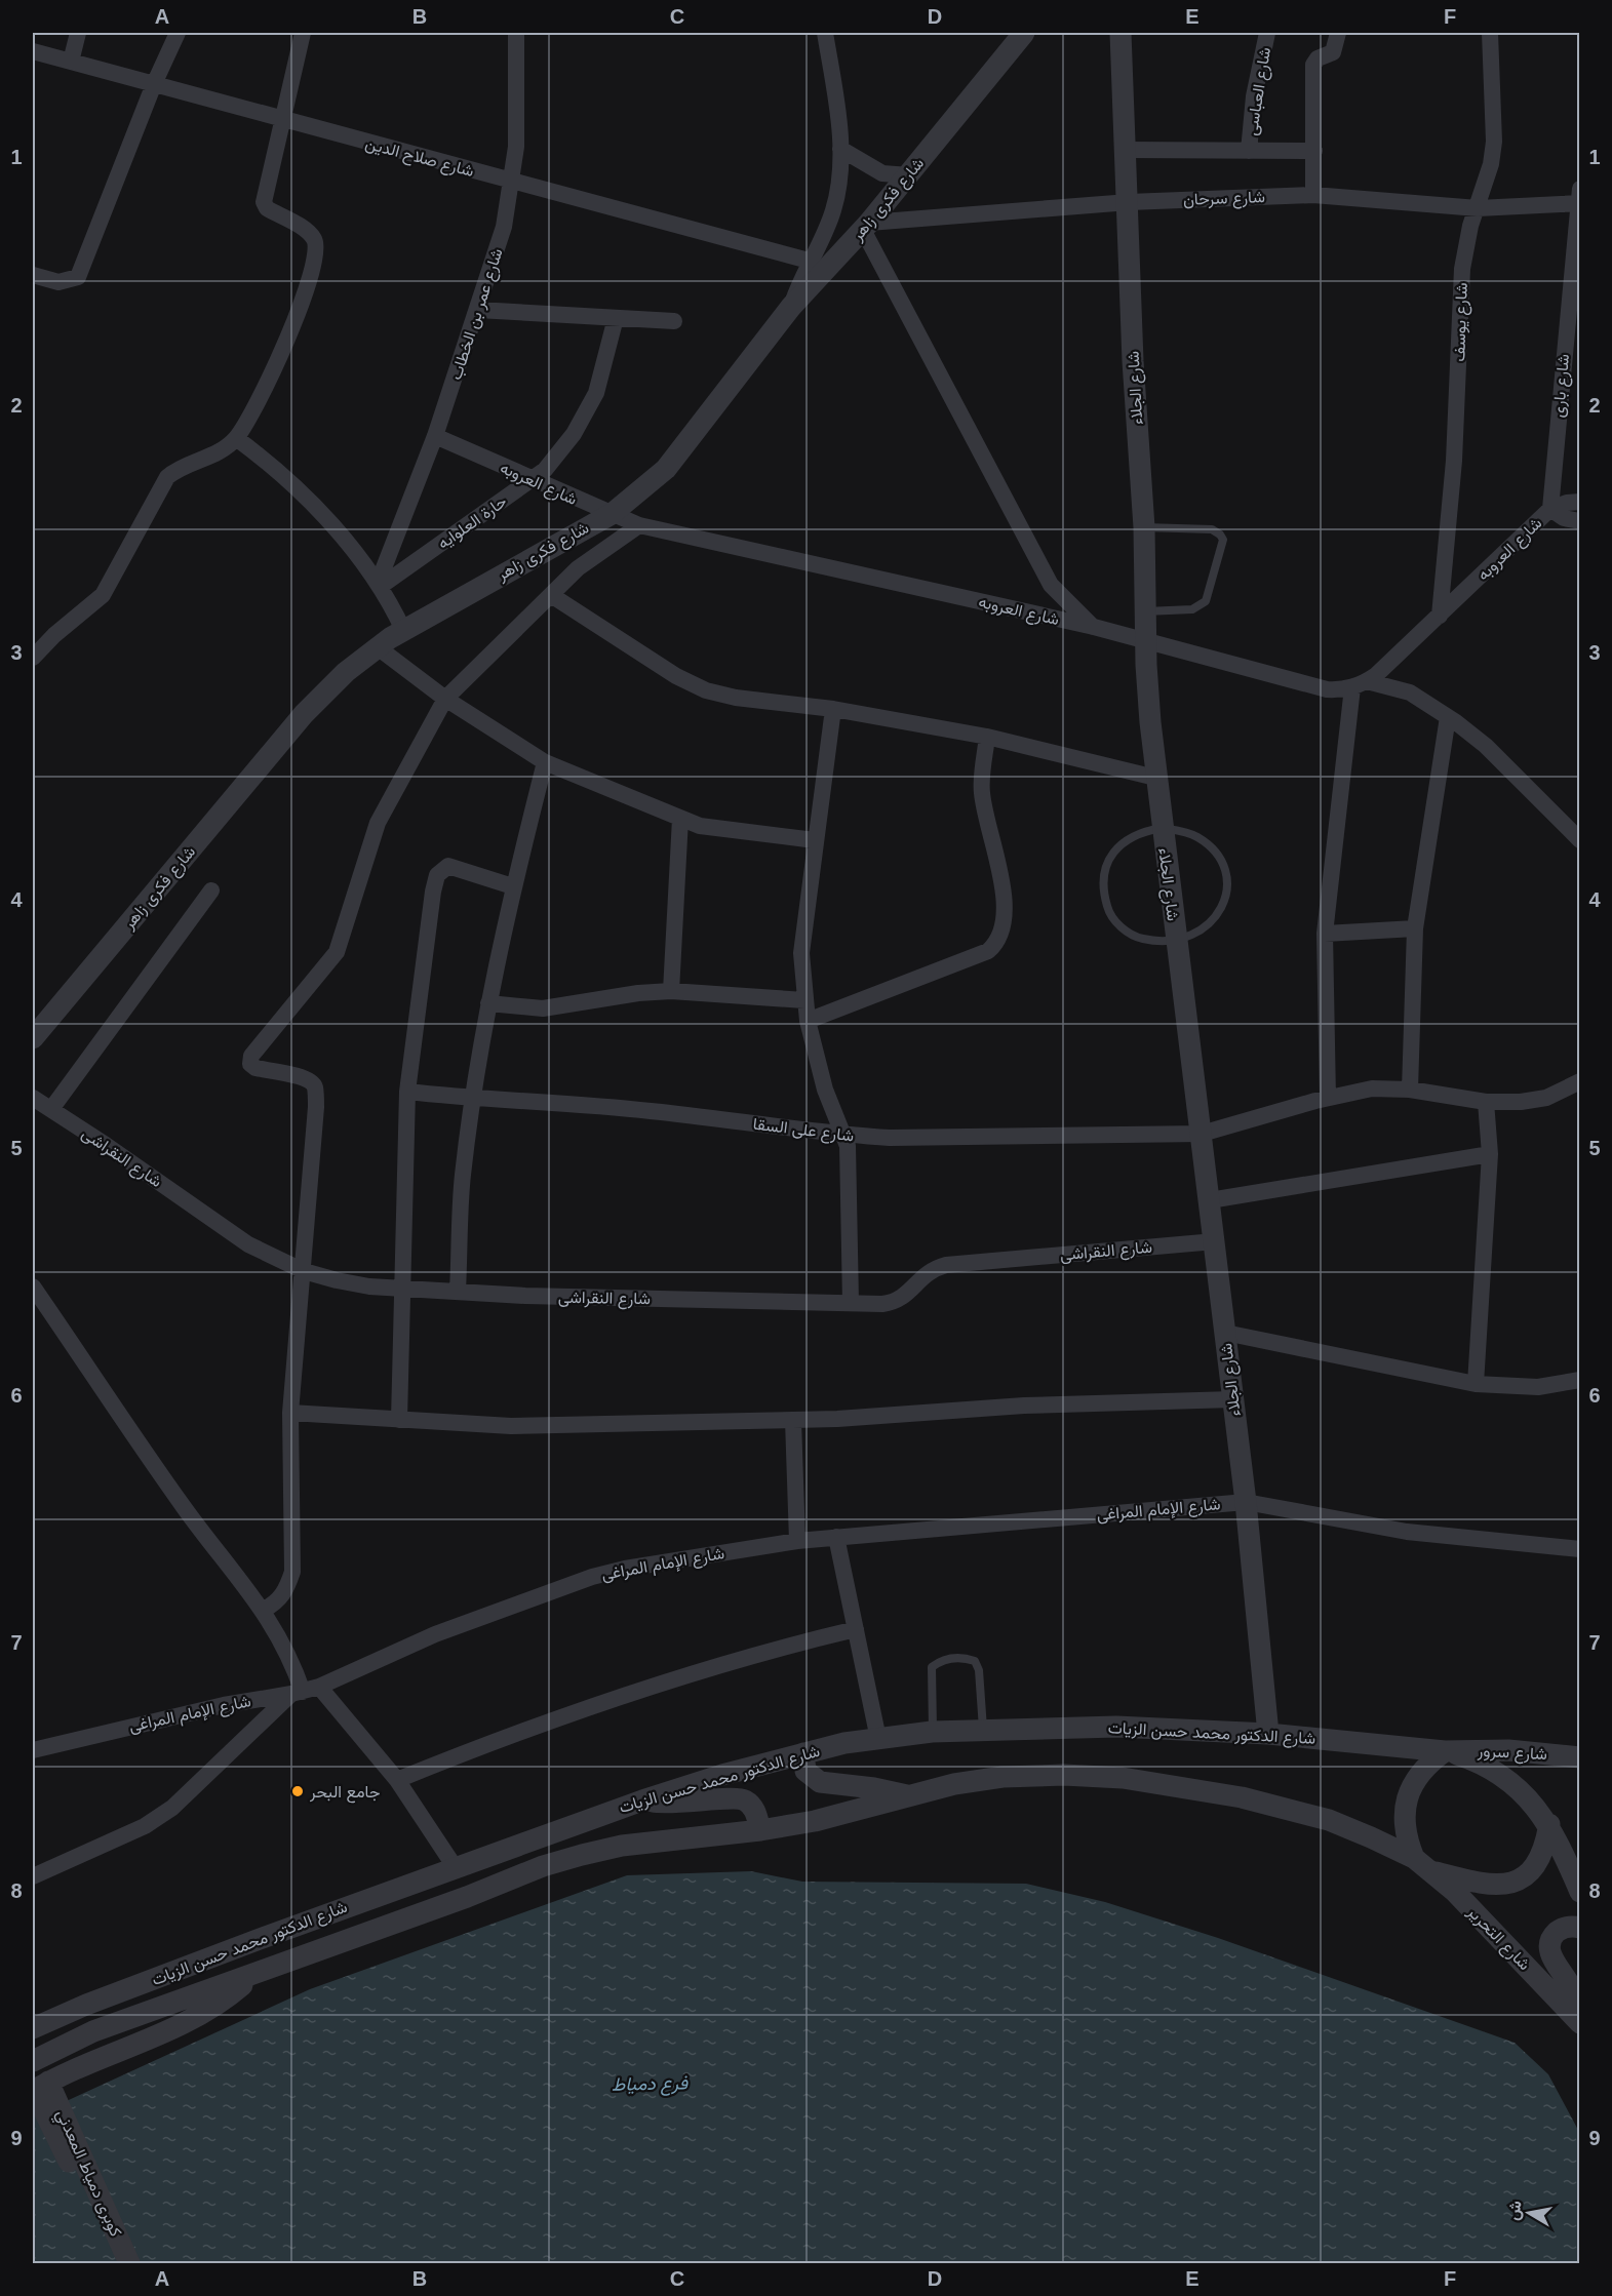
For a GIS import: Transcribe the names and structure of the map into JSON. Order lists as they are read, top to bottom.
{
  "streets": {
    "street": [
      "شارع العباسى",
      "شارع صلاح الدين",
      "شارع سرحان",
      "شارع فكرى زاهر",
      "شارع عمر بن الخطاب",
      "شارع يوسف",
      "شارع بارى",
      "شارع الجلاء",
      "شارع العروبه",
      "حارة العلوايه",
      "شارع على السقا",
      "شارع النقراشى",
      "شارع الإمام المراغى",
      "شارع الدكتور محمد حسن الزيات",
      "شارع سرور",
      "شارع التحرير",
      "كوبرى دمياط المعدني"
    ]
  },
  "crossings": [
    ["شارع صلاح الدين", "شارع عمر بن الخطاب"],
    ["شارع سرحان", "شارع فكرى زاهر"],
    ["شارع سرحان", "شارع يوسف"],
    ["شارع سرحان", "شارع بارى"],
    ["شارع سرحان", "شارع الجلاء"],
    ["شارع فكرى زاهر", "شارع العروبه"],
    ["شارع عمر بن الخطاب", "شارع العروبه"],
    ["شارع عمر بن الخطاب", "حارة العلوايه"],
    ["شارع يوسف", "شارع العروبه"],
    ["شارع بارى", "شارع العروبه"],
    ["شارع الجلاء", "شارع العروبه"],
    ["شارع الجلاء", "شارع على السقا"],
    ["شارع الجلاء", "شارع النقراشى"],
    ["شارع الجلاء", "شارع الإمام المراغى"],
    ["شارع الجلاء", "شارع الدكتور محمد حسن الزيات"],
    ["شارع العروبه", "حارة العلوايه"],
    ["شارع الدكتور محمد حسن الزيات", "شارع سرور"],
    ["شارع الدكتور محمد حسن الزيات", "شارع التحرير"],
    ["شارع سرور", "شارع التحرير"]
  ],
  "water": ["فرع دمياط"],
  "places": ["جامع البحر"],
  "north": "left",
  "grid": {
    "columns": [
      "A",
      "B",
      "C",
      "D",
      "E",
      "F"
    ],
    "rows": [
      "1",
      "2",
      "3",
      "4",
      "5",
      "6",
      "7",
      "8",
      "9"
    ]
  }
}
